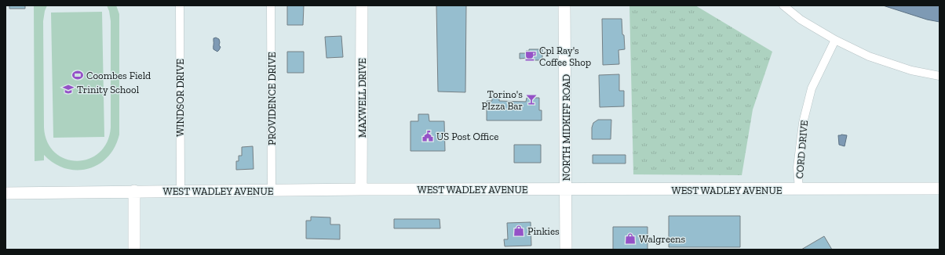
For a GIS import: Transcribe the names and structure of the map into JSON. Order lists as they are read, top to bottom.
{
  "streets": {
    "main road": ["MAXWELL DRIVE", "NORTH MIDKIFF ROAD", "WEST WADLEY AVENUE"],
    "street": ["WINDSOR DRIVE", "PROVIDENCE DRIVE", "CORD DRIVE"]
  },
  "crossings": [
    ["WINDSOR DRIVE", "WEST WADLEY AVENUE"],
    ["MAXWELL DRIVE", "WEST WADLEY AVENUE"],
    ["PROVIDENCE DRIVE", "WEST WADLEY AVENUE"],
    ["NORTH MIDKIFF ROAD", "WEST WADLEY AVENUE"],
    ["CORD DRIVE", "WEST WADLEY AVENUE"]
  ],
  "places": {
    "cafe": ["Cpl Ray's Coffee Shop"],
    "sports": ["Coombes Field"],
    "school or university": ["Trinity School"],
    "bar": ["Torino's PIzza Bar"],
    "public building": ["US Post Office"],
    "shop": ["Pinkies", "Walgreens"]
  }
}
